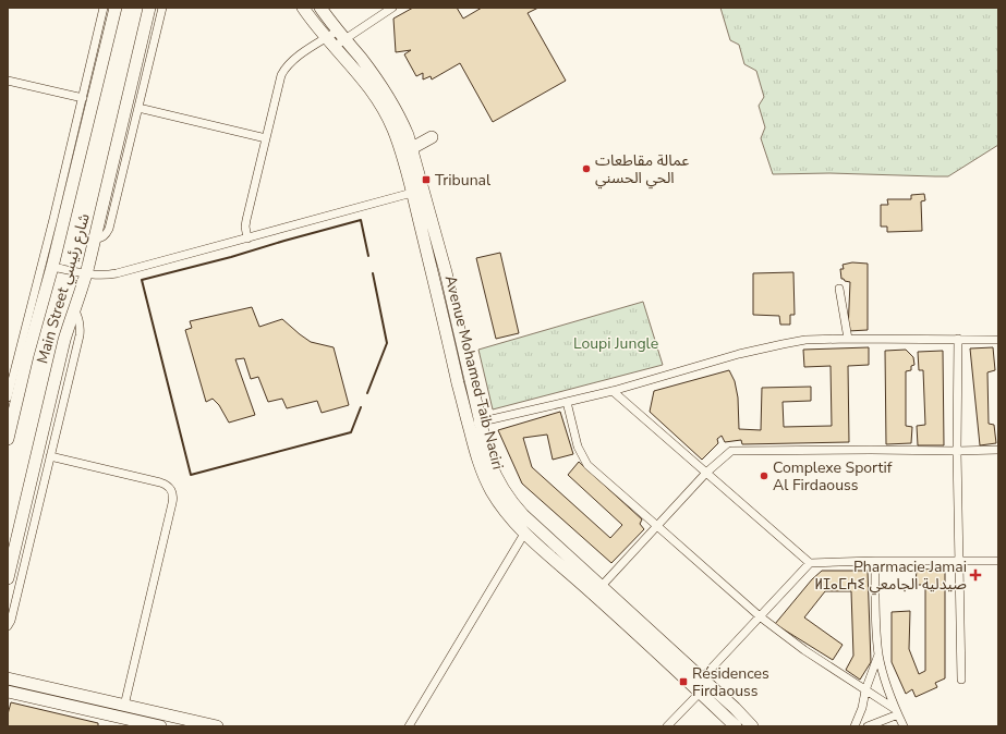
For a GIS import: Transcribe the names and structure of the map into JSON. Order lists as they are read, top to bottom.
{
  "streets": {
    "street": ["Main Street شارع رئيسي", "Avenue Mohamed Taib Naciri"]
  },
  "parks": ["Loupi Jungle"],
  "places": {
    "other": ["عمالة مقاطعات الحي الحسني", "Complexe Sportif Al Firdaouss"],
    "transit": ["Tribunal", "Résidences Firdaouss"],
    "health": ["Pharmacie Jamai ⵍⵊⴰⵎⵄⵉ صيدلية الجامعي"]
  }
}
